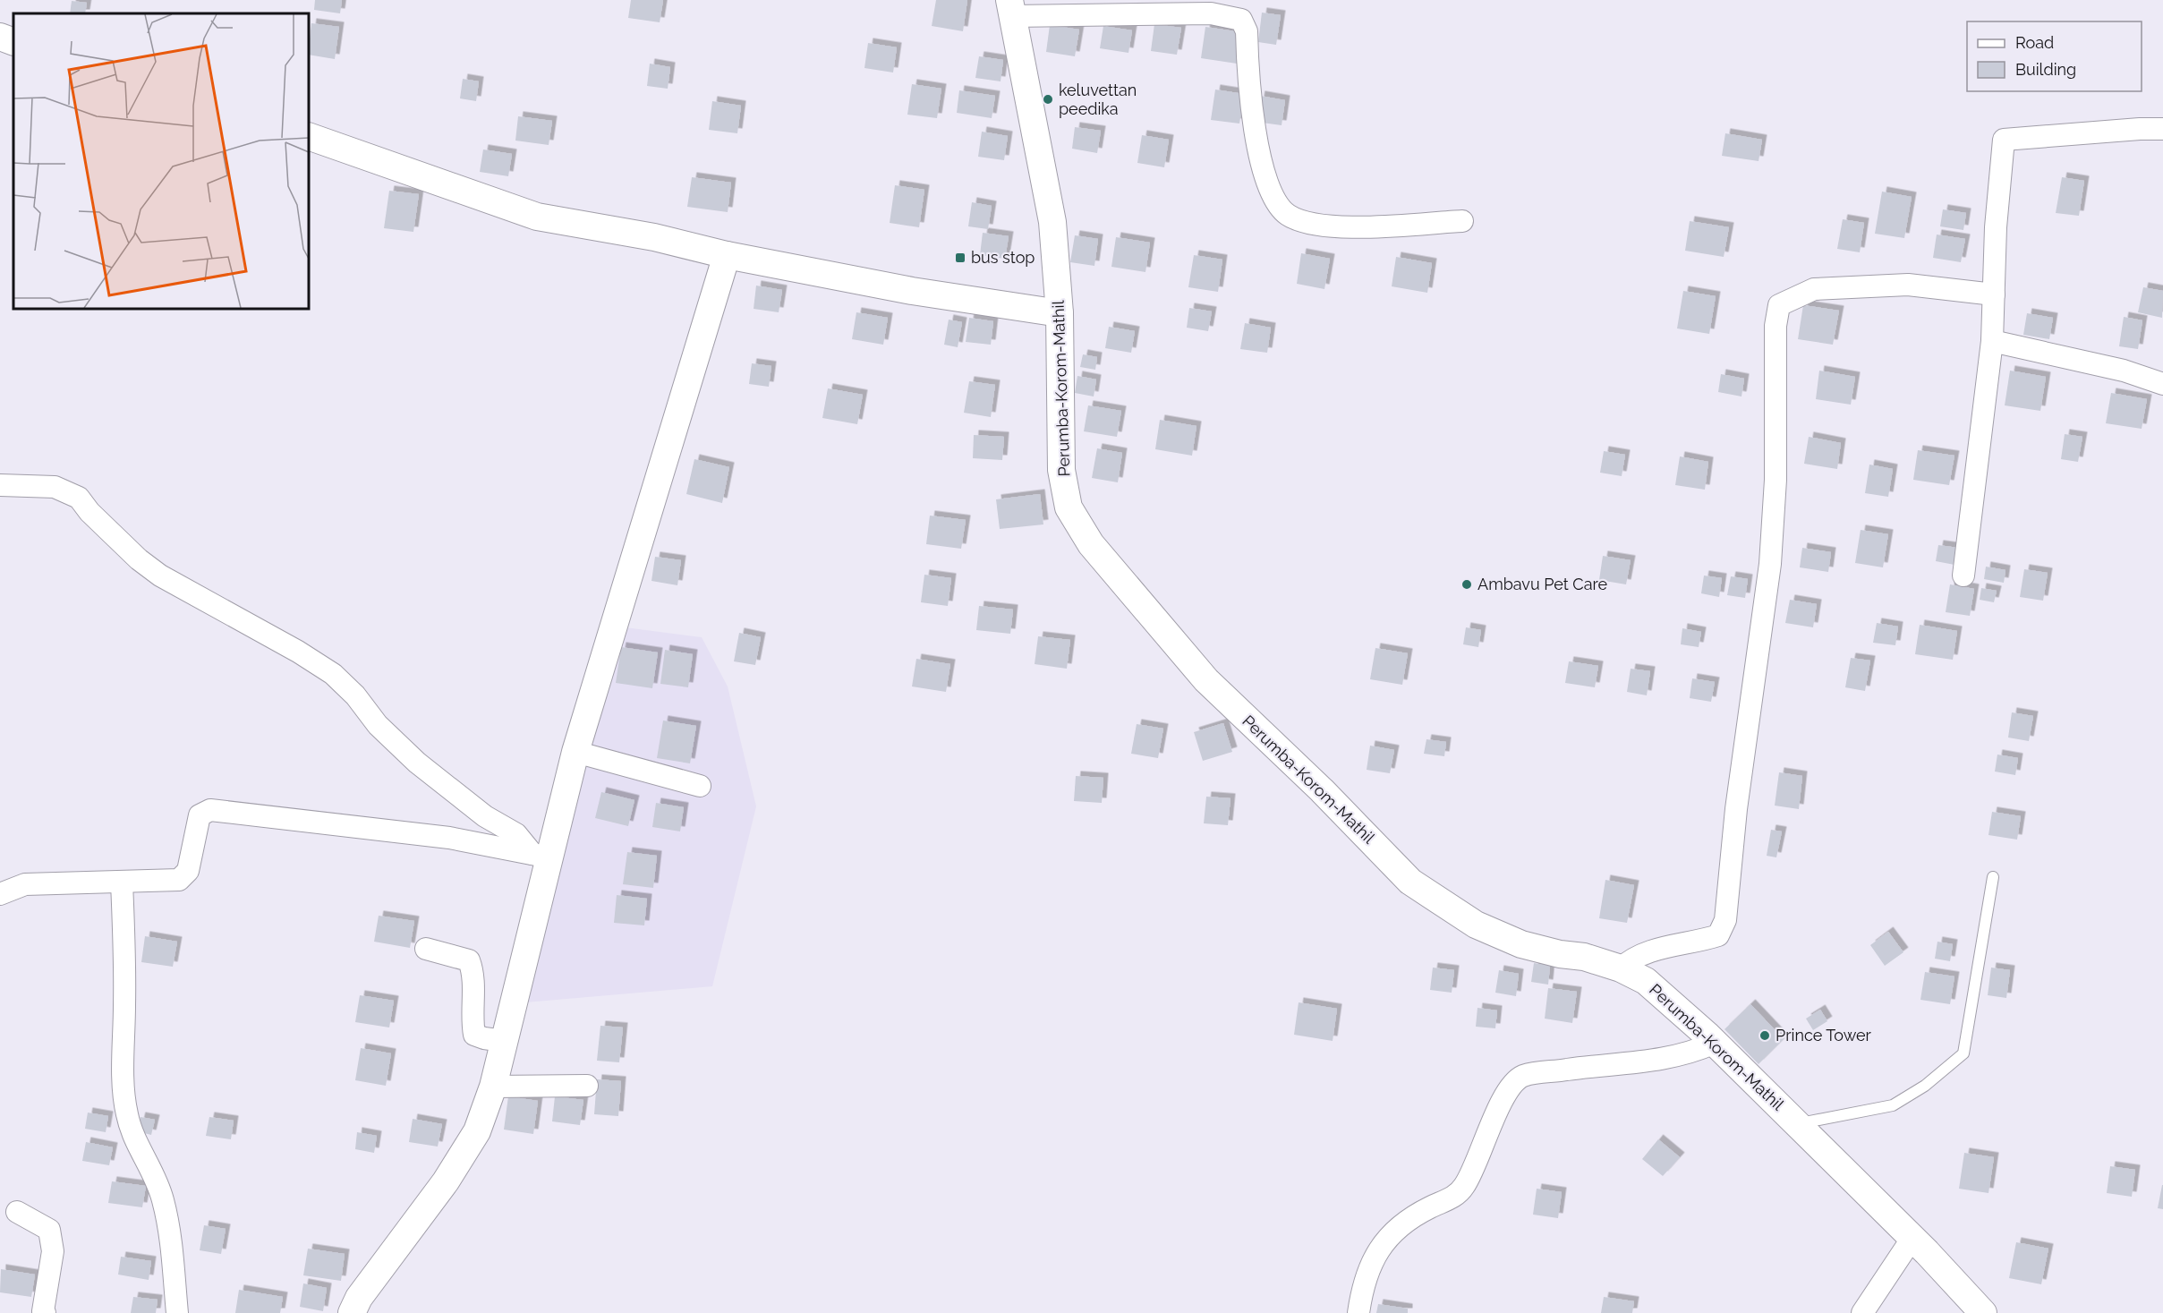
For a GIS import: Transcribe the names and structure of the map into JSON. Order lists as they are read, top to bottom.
{
  "streets": {
    "street": ["Perumba-Korom-Mathil"]
  },
  "places": {
    "other": ["keluvettan peedika", "Ambavu Pet Care", "Prince Tower"],
    "transit": ["bus stop"]
  },
  "legend": ["Road", "Building"]
}
